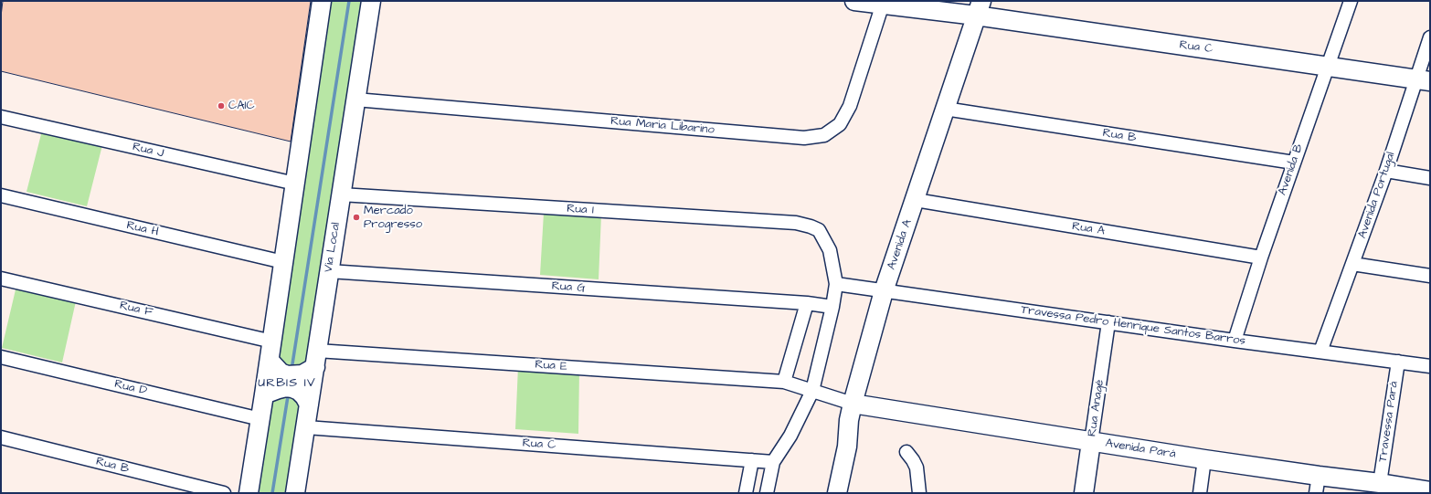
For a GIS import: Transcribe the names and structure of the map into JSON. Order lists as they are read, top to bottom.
{
  "streets": {
    "street": [
      "Rua C",
      "Rua Maria Libarino",
      "Rua B",
      "Rua J",
      "Avenida B",
      "Avenida Portugal",
      "Rua I",
      "Rua H",
      "Rua A",
      "Avenida A",
      "Via Local",
      "Rua G",
      "Rua F",
      "Travessa Pedro Henrique Santos Barros",
      "Rua E",
      "Rua D",
      "Rua Anagé",
      "Travessa Pará",
      "Avenida Pará"
    ]
  },
  "crossings": [
    ["Rua C", "Rua Maria Libarino"],
    ["Rua C", "Avenida B"],
    ["Rua C", "Avenida Portugal"],
    ["Rua C", "Avenida A"],
    ["Rua C", "Via Local"],
    ["Rua Maria Libarino", "Via Local"],
    ["Rua B", "Avenida B"],
    ["Rua B", "Avenida A"],
    ["Avenida B", "Rua A"],
    ["Avenida B", "Travessa Pedro Henrique Santos Barros"],
    ["Avenida Portugal", "Travessa Pedro Henrique Santos Barros"],
    ["Rua I", "Via Local"],
    ["Rua I", "Travessa Pedro Henrique Santos Barros"],
    ["Rua A", "Avenida A"],
    ["Avenida A", "Travessa Pedro Henrique Santos Barros"],
    ["Avenida A", "Rua E"],
    ["Avenida A", "Avenida Pará"],
    ["Via Local", "Rua G"],
    ["Via Local", "Rua E"],
    ["Travessa Pedro Henrique Santos Barros", "Rua Anagé"],
    ["Travessa Pedro Henrique Santos Barros", "Travessa Pará"],
    ["Rua E", "Avenida Pará"],
    ["Rua Anagé", "Avenida Pará"],
    ["Travessa Pará", "Avenida Pará"]
  ],
  "districts": ["URBIS IV"],
  "places": ["CAIC", "Mercado Progresso"]
}
